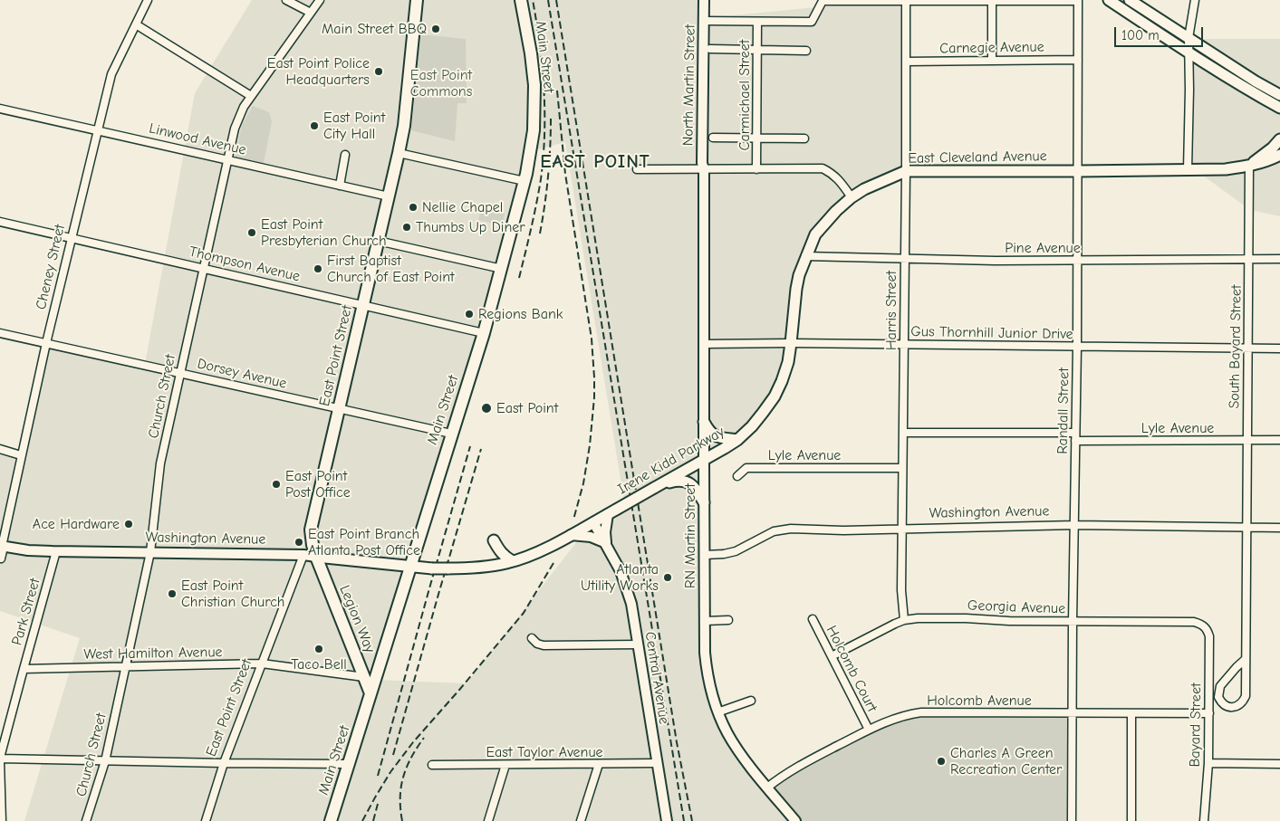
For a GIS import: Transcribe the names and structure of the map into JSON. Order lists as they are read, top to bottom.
{
  "streets": {
    "main road": [
      "Main Street",
      "East Cleveland Avenue",
      "East Point Street",
      "Irene Kidd Parkway",
      "Washington Avenue",
      "Legion Way"
    ],
    "street": [
      "Carnegie Avenue",
      "North Martin Street",
      "Carmichael Street",
      "Linwood Avenue",
      "Pine Avenue",
      "Thompson Avenue",
      "Cheney Street",
      "Harris Street",
      "Gus Thornhill Junior Drive",
      "South Bayard Street",
      "Dorsey Avenue",
      "Church Street",
      "Randall Street",
      "Lyle Avenue",
      "RN Martin Street",
      "Georgia Avenue",
      "Park Street",
      "West Hamilton Avenue",
      "Holcomb Court",
      "Central Avenue",
      "Holcomb Avenue",
      "Bayard Street",
      "East Taylor Avenue"
    ]
  },
  "crossings": [
    ["Carnegie Avenue", "Harris Street"],
    ["Carnegie Avenue", "Randall Street"],
    ["Main Street", "Thompson Avenue"],
    ["Main Street", "Dorsey Avenue"],
    ["Main Street", "Irene Kidd Parkway"],
    ["Main Street", "Washington Avenue"],
    ["Main Street", "Legion Way"],
    ["North Martin Street", "RN Martin Street"],
    ["Linwood Avenue", "Cheney Street"],
    ["Linwood Avenue", "East Point Street"],
    ["Linwood Avenue", "Church Street"],
    ["East Cleveland Avenue", "Harris Street"],
    ["East Cleveland Avenue", "South Bayard Street"],
    ["East Cleveland Avenue", "Randall Street"],
    ["East Cleveland Avenue", "Irene Kidd Parkway"],
    ["Pine Avenue", "Harris Street"],
    ["Pine Avenue", "South Bayard Street"],
    ["Pine Avenue", "Randall Street"],
    ["Pine Avenue", "Irene Kidd Parkway"],
    ["Thompson Avenue", "Cheney Street"],
    ["Thompson Avenue", "East Point Street"],
    ["Thompson Avenue", "Church Street"],
    ["Cheney Street", "Dorsey Avenue"],
    ["Cheney Street", "Washington Avenue"],
    ["Harris Street", "Gus Thornhill Junior Drive"],
    ["Harris Street", "Lyle Avenue"],
    ["Harris Street", "Washington Avenue"],
    ["Harris Street", "Georgia Avenue"],
    ["Gus Thornhill Junior Drive", "South Bayard Street"],
    ["Gus Thornhill Junior Drive", "Randall Street"],
    ["Gus Thornhill Junior Drive", "Irene Kidd Parkway"],
    ["Gus Thornhill Junior Drive", "RN Martin Street"],
    ["South Bayard Street", "Lyle Avenue"],
    ["South Bayard Street", "Washington Avenue"],
    ["South Bayard Street", "Bayard Street"],
    ["East Point Street", "Dorsey Avenue"],
    ["East Point Street", "Washington Avenue"],
    ["East Point Street", "Legion Way"],
    ["East Point Street", "West Hamilton Avenue"],
    ["Dorsey Avenue", "Church Street"],
    ["Church Street", "Washington Avenue"],
    ["Church Street", "West Hamilton Avenue"],
    ["Randall Street", "Lyle Avenue"],
    ["Randall Street", "Washington Avenue"],
    ["Randall Street", "Georgia Avenue"],
    ["Randall Street", "Holcomb Avenue"],
    ["Irene Kidd Parkway", "Washington Avenue"],
    ["Irene Kidd Parkway", "RN Martin Street"],
    ["Irene Kidd Parkway", "Central Avenue"],
    ["Washington Avenue", "RN Martin Street"],
    ["Washington Avenue", "Park Street"],
    ["Washington Avenue", "Legion Way"],
    ["Washington Avenue", "Bayard Street"],
    ["RN Martin Street", "Holcomb Avenue"],
    ["Georgia Avenue", "Holcomb Court"],
    ["Georgia Avenue", "Bayard Street"],
    ["Park Street", "West Hamilton Avenue"],
    ["Legion Way", "West Hamilton Avenue"],
    ["Holcomb Court", "Holcomb Avenue"],
    ["Central Avenue", "East Taylor Avenue"],
    ["Holcomb Avenue", "Bayard Street"]
  ],
  "districts": ["EAST POINT"],
  "parks": ["East Point Commons"],
  "places": [
    "Main Street BBQ",
    "East Point Police Headquarters",
    "East Point City Hall",
    "Nellie Chapel",
    "Thumbs Up Diner",
    "East Point Presbyterian Church",
    "First Baptist Church of East Point",
    "Regions Bank",
    "East Point",
    "East Point Post Office",
    "Ace Hardware",
    "East Point Branch Atlanta Post Office",
    "Atlanta Utility Works",
    "East Point Christian Church",
    "Taco Bell",
    "Charles A Green Recreation Center"
  ],
  "scale_bar": "100 m"
}
